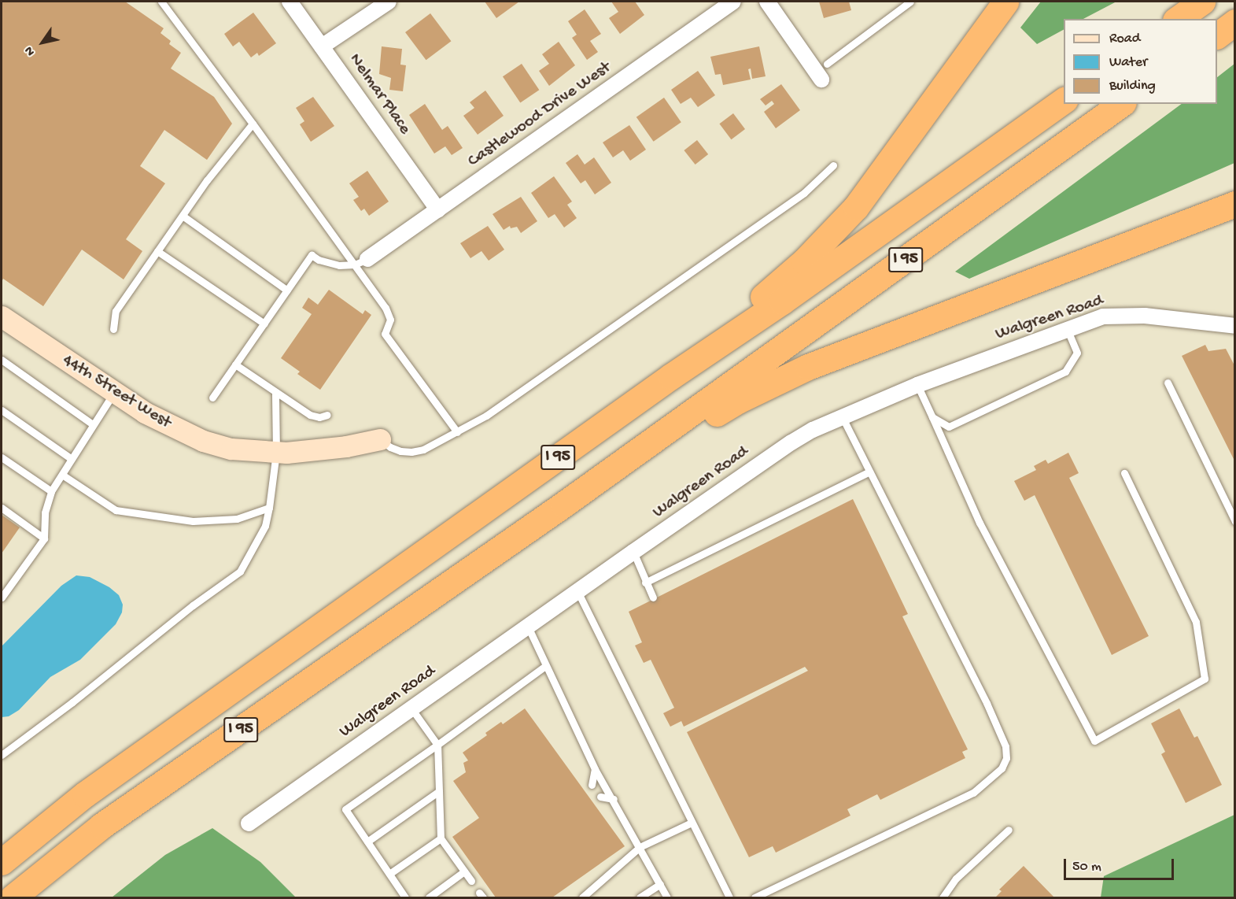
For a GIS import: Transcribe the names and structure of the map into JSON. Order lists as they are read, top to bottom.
{
  "streets": {
    "highway": ["I 95"],
    "street": [
      "Nelmar Place",
      "Castlewood Drive West",
      "Walgreen Road",
      "44th Street West"
    ]
  },
  "crossings": [
    ["Nelmar Place", "Castlewood Drive West"]
  ],
  "legend": ["Road", "Water", "Building"],
  "scale_bar": "50 m",
  "north": "bottom left"
}
